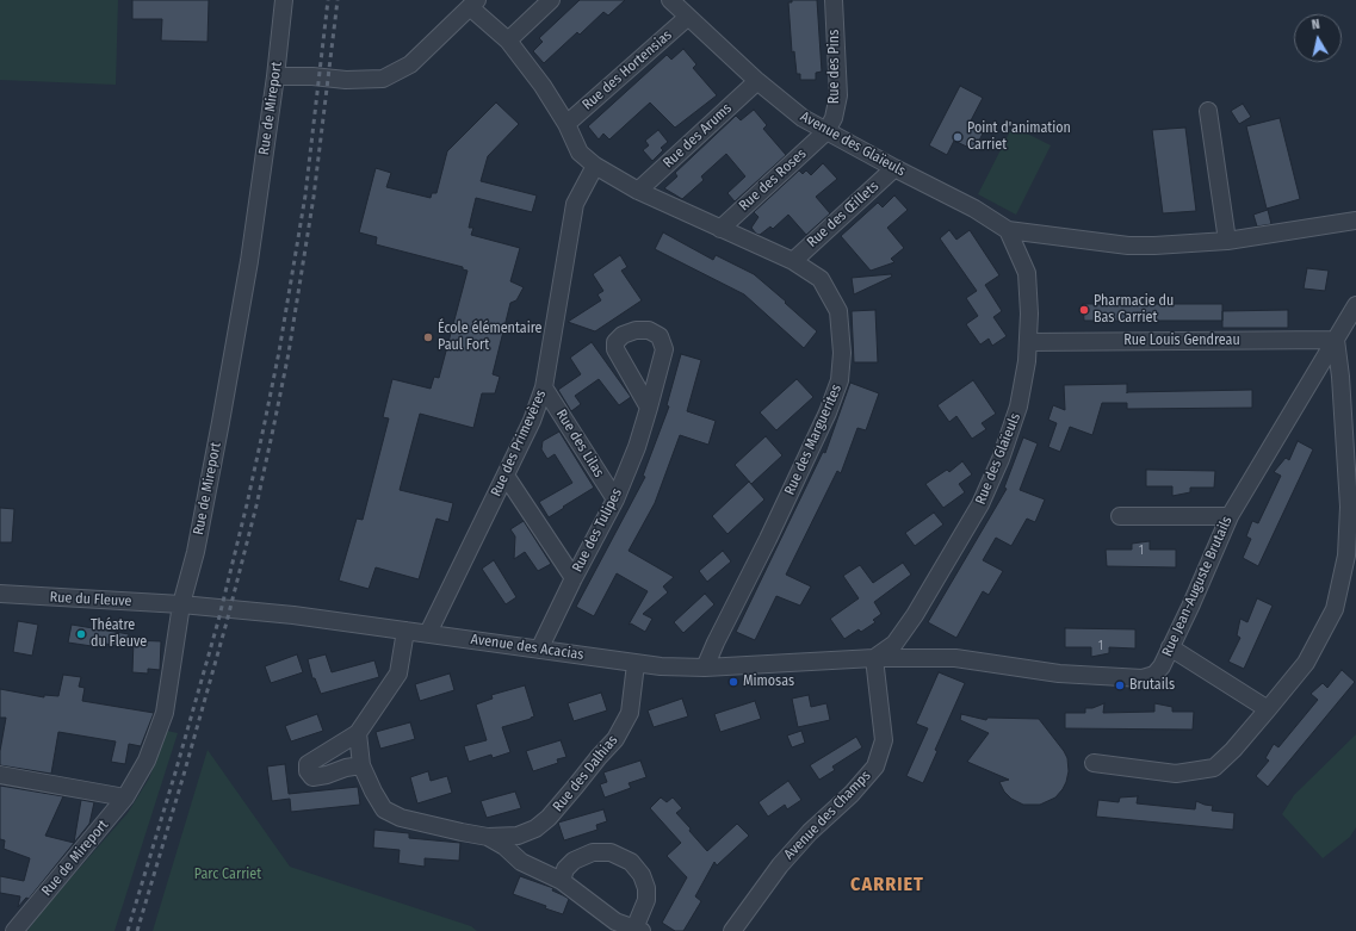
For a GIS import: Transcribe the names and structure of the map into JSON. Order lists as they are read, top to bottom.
{
  "streets": {
    "street": [
      "Rue des Pins",
      "Rue des Hortensias",
      "Rue de Mireport",
      "Rue des Arums",
      "Avenue des Glaïeuls",
      "Rue des Roses",
      "Rue des Œillets",
      "Rue Louis Gendreau",
      "Rue des Marguerites",
      "Rue des Primevères",
      "Rue des Lilas",
      "Rue des Glaïeuls",
      "Rue des Tulipes",
      "Rue Jean-Auguste Brutails",
      "Rue du Fleuve",
      "Avenue des Acacias",
      "Rue des Dalhias",
      "Avenue des Champs"
    ]
  },
  "crossings": [
    ["Rue des Pins", "Avenue des Glaïeuls"],
    ["Rue des Pins", "Rue des Roses"],
    ["Rue des Hortensias", "Avenue des Glaïeuls"],
    ["Rue de Mireport", "Rue du Fleuve"],
    ["Rue de Mireport", "Avenue des Acacias"],
    ["Rue des Arums", "Avenue des Glaïeuls"],
    ["Rue des Arums", "Rue des Marguerites"],
    ["Avenue des Glaïeuls", "Rue des Roses"],
    ["Avenue des Glaïeuls", "Rue des Œillets"],
    ["Avenue des Glaïeuls", "Rue des Glaïeuls"],
    ["Rue des Roses", "Rue des Marguerites"],
    ["Rue des Œillets", "Rue des Marguerites"],
    ["Rue Louis Gendreau", "Rue des Glaïeuls"],
    ["Rue Louis Gendreau", "Rue Jean-Auguste Brutails"],
    ["Rue des Marguerites", "Rue des Primevères"],
    ["Rue des Marguerites", "Avenue des Acacias"],
    ["Rue des Primevères", "Rue des Lilas"],
    ["Rue des Primevères", "Avenue des Acacias"],
    ["Rue des Lilas", "Rue des Tulipes"],
    ["Rue des Glaïeuls", "Rue Jean-Auguste Brutails"],
    ["Rue des Glaïeuls", "Avenue des Acacias"],
    ["Rue des Glaïeuls", "Avenue des Champs"],
    ["Rue des Tulipes", "Avenue des Acacias"],
    ["Rue Jean-Auguste Brutails", "Avenue des Acacias"],
    ["Rue Jean-Auguste Brutails", "Avenue des Champs"],
    ["Rue du Fleuve", "Avenue des Acacias"],
    ["Avenue des Acacias", "Rue des Dalhias"],
    ["Avenue des Acacias", "Avenue des Champs"]
  ],
  "districts": ["CARRIET"],
  "parks": ["Parc Carriet"],
  "places": [
    "Point d'animation Carriet",
    "Pharmacie du Bas Carriet",
    "École élémentaire Paul Fort",
    "Théatre du Fleuve",
    "Mimosas",
    "Brutails"
  ],
  "house_numbers": ["1", "1"],
  "north": "top"
}
